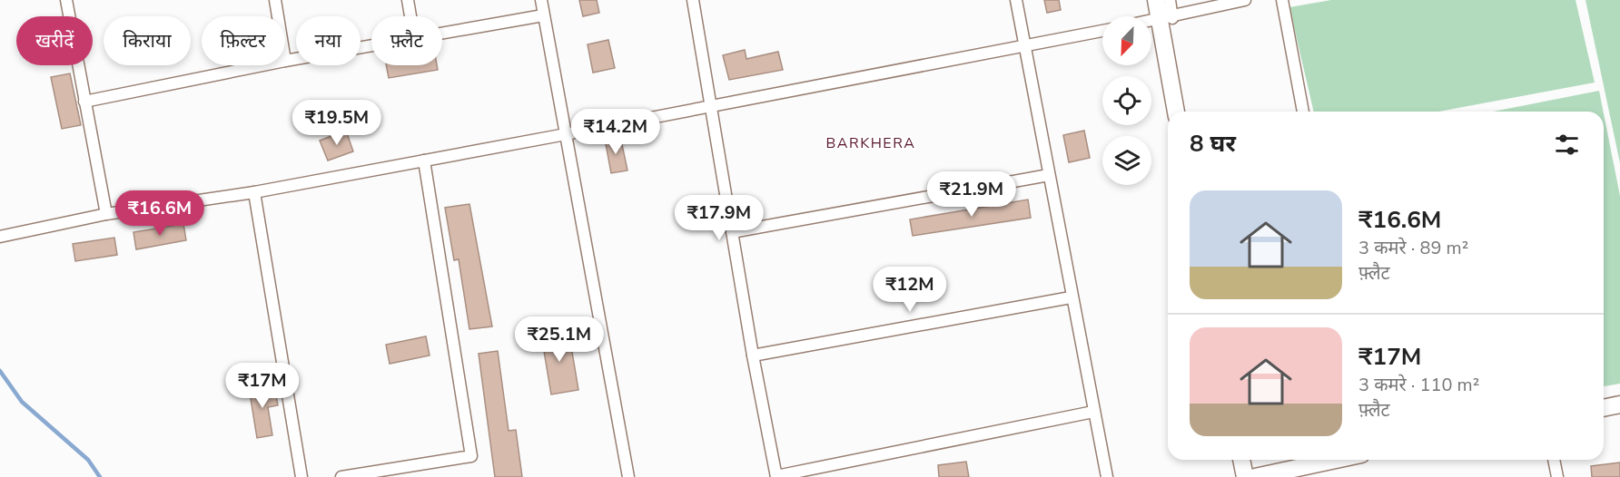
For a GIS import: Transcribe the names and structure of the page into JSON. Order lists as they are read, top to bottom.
{
  "districts": ["BARKHERA"],
  "north": "bottom left",
  "page": {
    "chip": [
      "खरीदें",
      "किराया",
      "फ़िल्टर",
      "नया",
      "फ़्लैट"
    ],
    "price": [
      "₹19.5M",
      "₹14.2M",
      "₹21.9M",
      "₹16.6M",
      "₹17.9M",
      "₹12M",
      "₹25.1M",
      "₹17M"
    ],
    "heading": "8 घर",
    "list": [
      {
        "name": "₹16.6M",
        "note": "3 कमरे · 89 m² · फ़्लैट"
      },
      {
        "name": "₹17M",
        "note": "3 कमरे · 110 m² · फ़्लैट"
      }
    ]
  }
}
